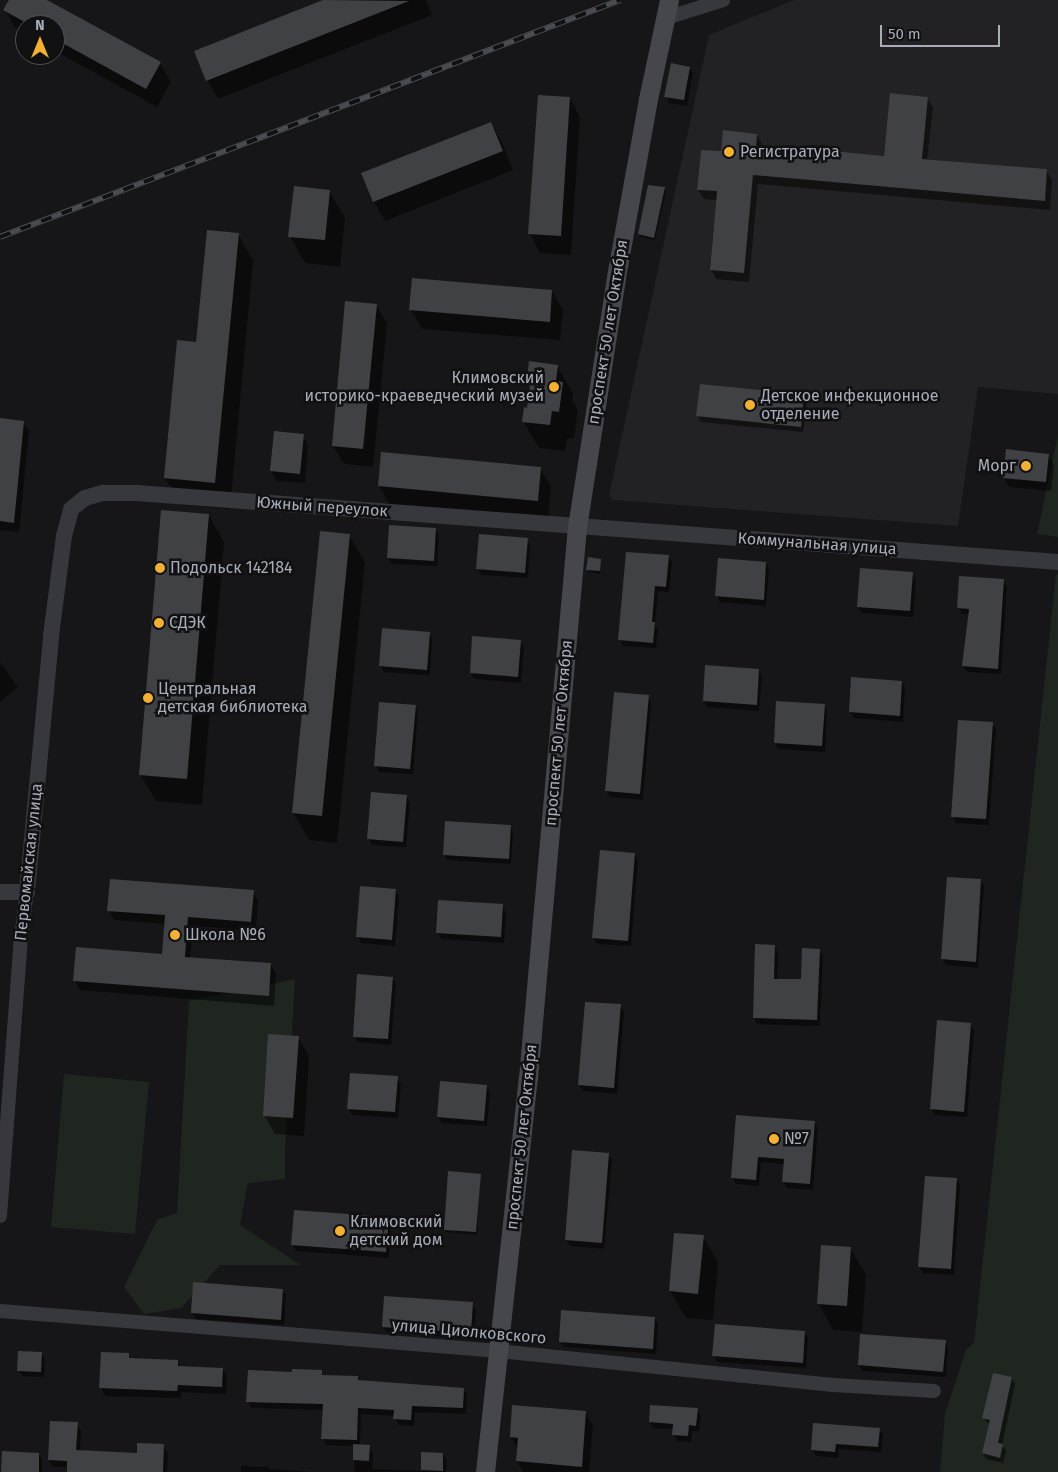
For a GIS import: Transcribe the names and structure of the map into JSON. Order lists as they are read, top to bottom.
{
  "streets": {
    "main road": ["проспект 50 лет Октября"],
    "street": [
      "Южный переулок",
      "Коммунальная улица",
      "Первомайская улица",
      "улица Циолковского"
    ]
  },
  "crossings": [
    ["проспект 50 лет Октября", "Южный переулок"],
    ["проспект 50 лет Октября", "Коммунальная улица"],
    ["проспект 50 лет Октября", "улица Циолковского"],
    ["Южный переулок", "Коммунальная улица"],
    ["Южный переулок", "Первомайская улица"]
  ],
  "places": [
    "Регистратура",
    "Климовский историко-краеведческий музей",
    "Детское инфекционное отделение",
    "Морг",
    "Подольск 142184",
    "СДЭК",
    "Центральная детская библиотека",
    "Школа №6",
    "№7",
    "Климовский детский дом"
  ],
  "scale_bar": "50 m",
  "north": "top"
}
